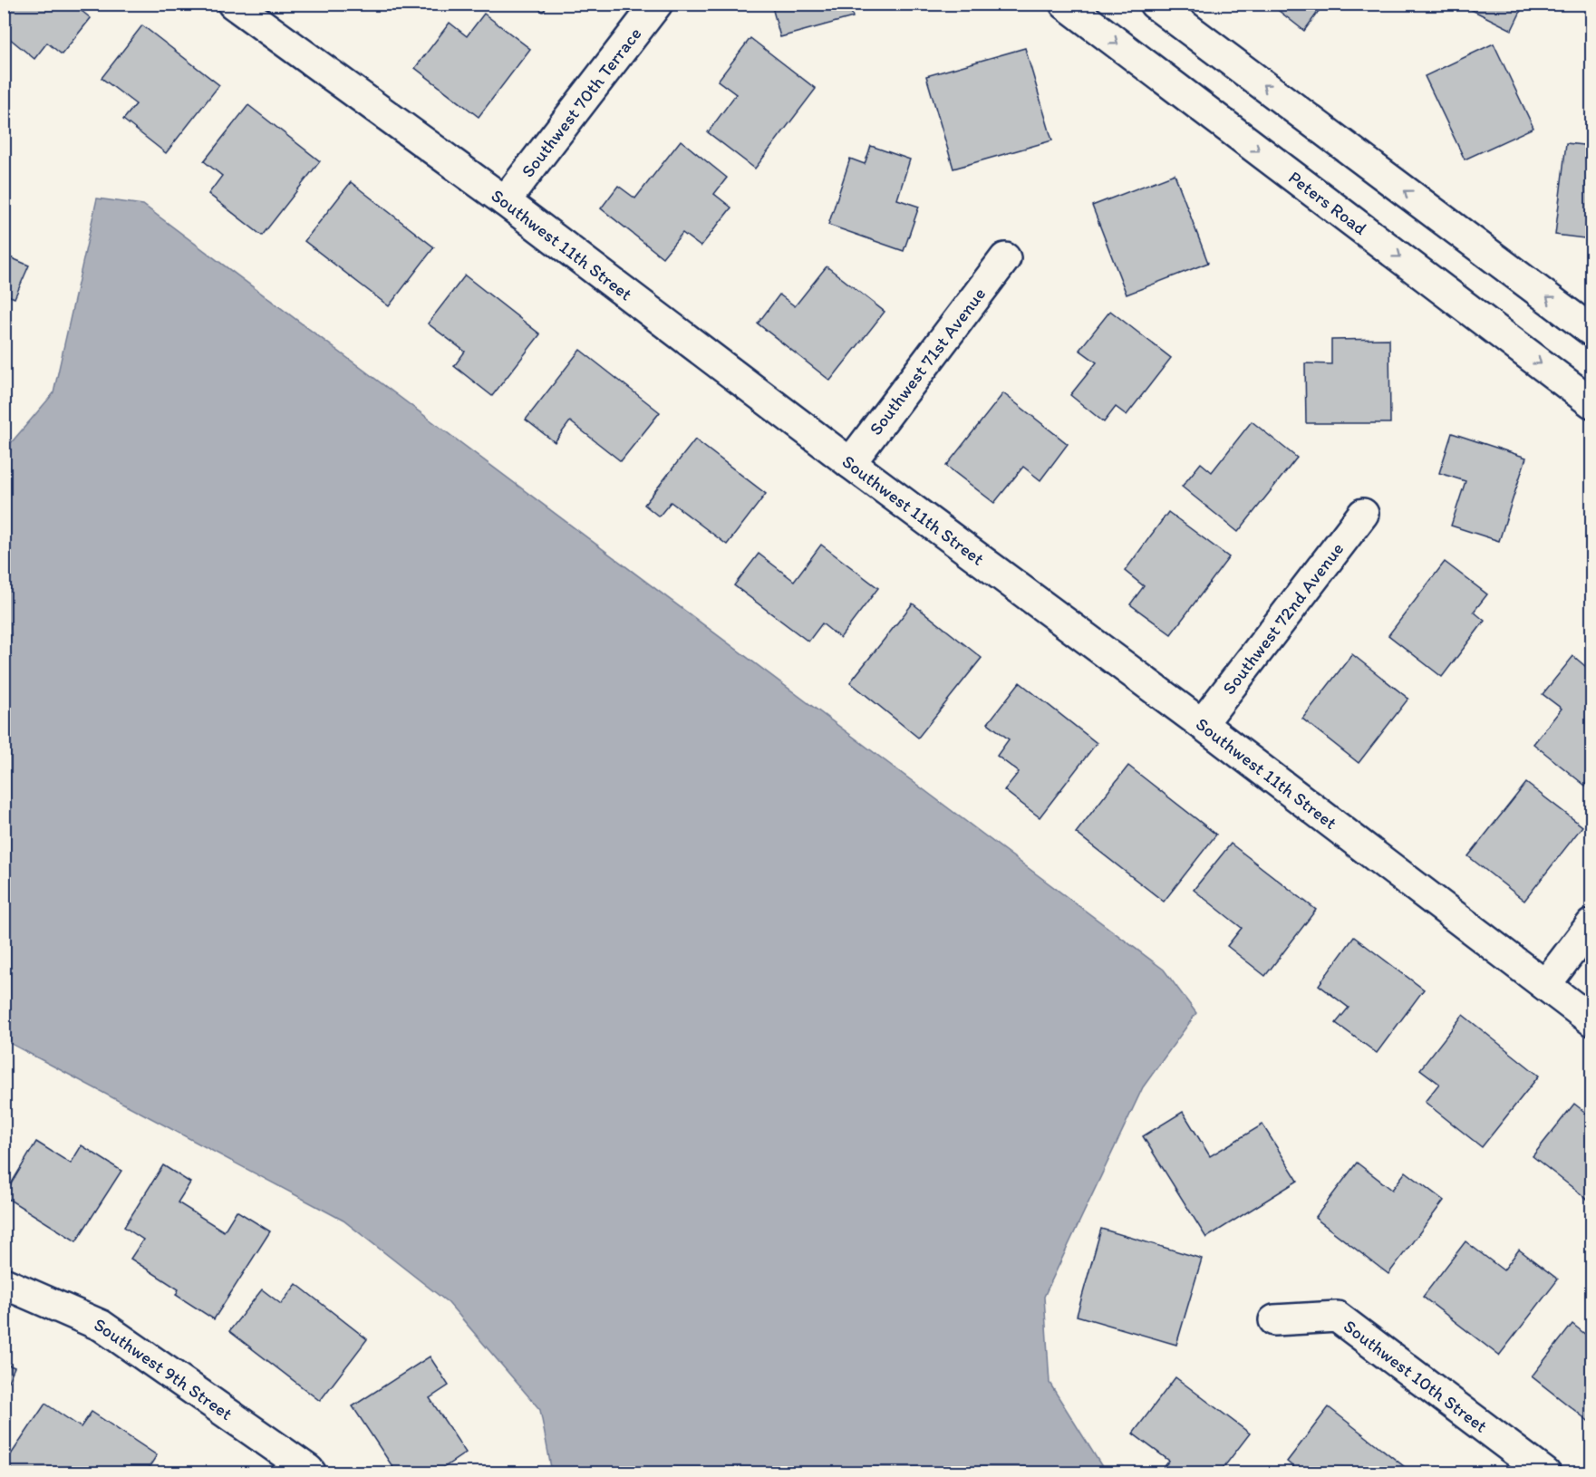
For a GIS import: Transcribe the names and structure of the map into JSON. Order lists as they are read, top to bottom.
{
  "streets": {
    "street": [
      "Southwest 70th Terrace",
      "Peters Road",
      "Southwest 11th Street",
      "Southwest 71st Avenue",
      "Southwest 72nd Avenue",
      "Southwest 9th Street",
      "Southwest 10th Street"
    ]
  },
  "crossings": [
    ["Southwest 70th Terrace", "Southwest 11th Street"],
    ["Southwest 11th Street", "Southwest 71st Avenue"],
    ["Southwest 11th Street", "Southwest 72nd Avenue"]
  ]
}
